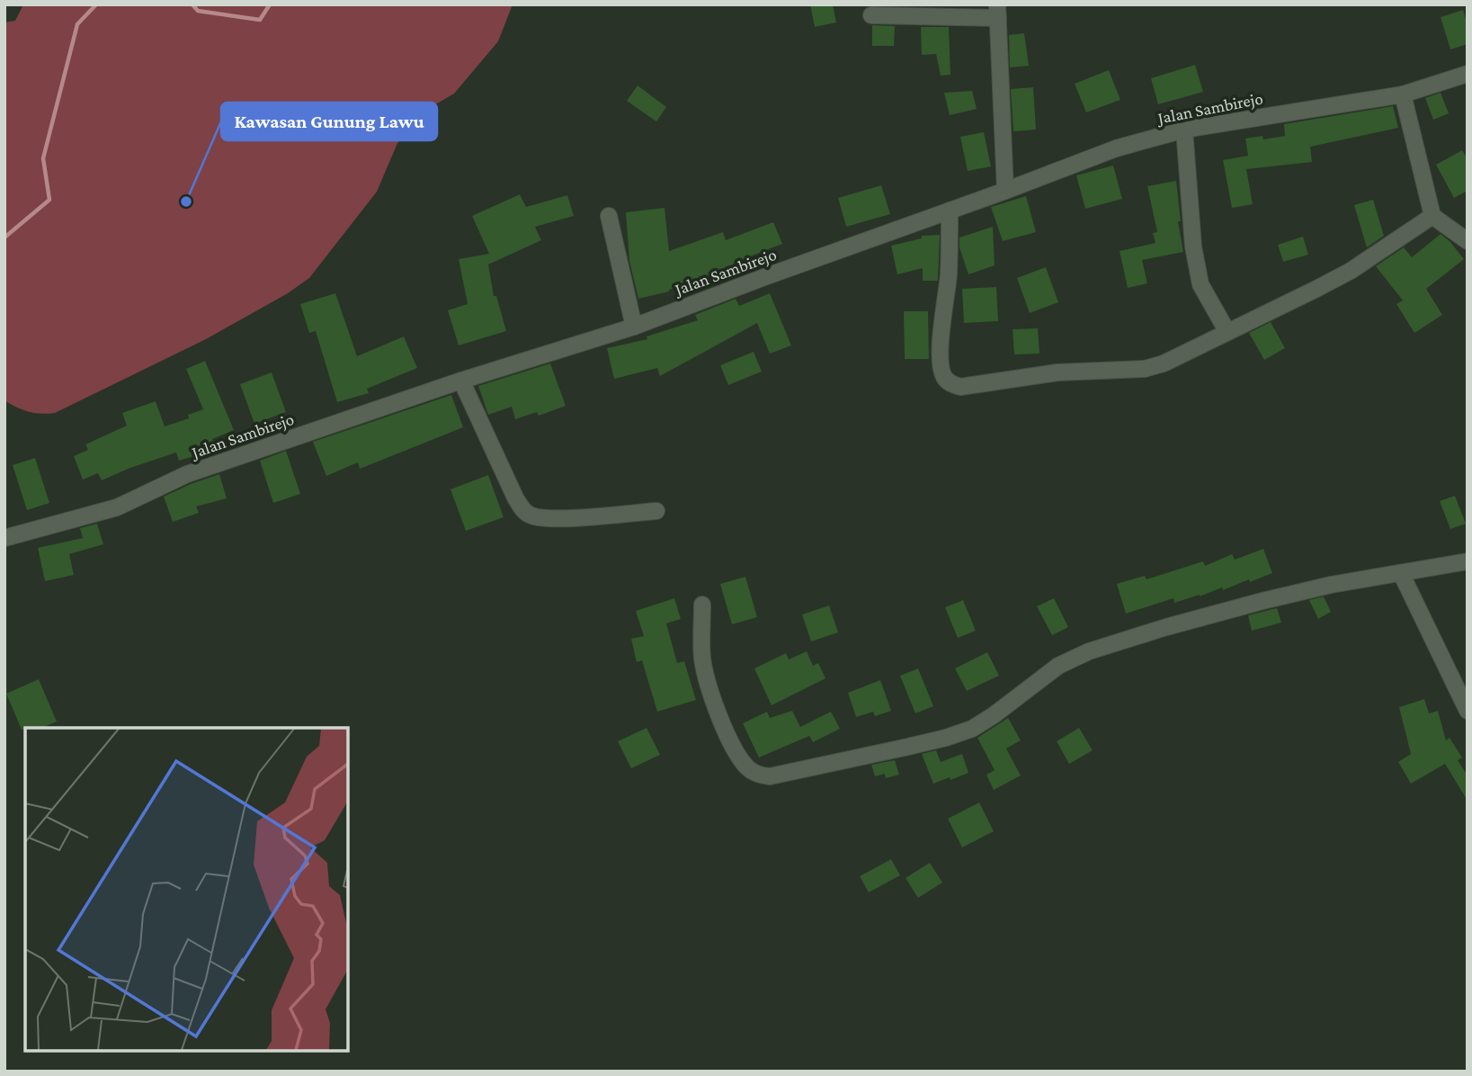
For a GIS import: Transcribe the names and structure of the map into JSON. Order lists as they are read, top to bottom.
{
  "streets": {
    "street": ["Jalan Sambirejo"]
  },
  "places": ["Kawasan Gunung Lawu"]
}
